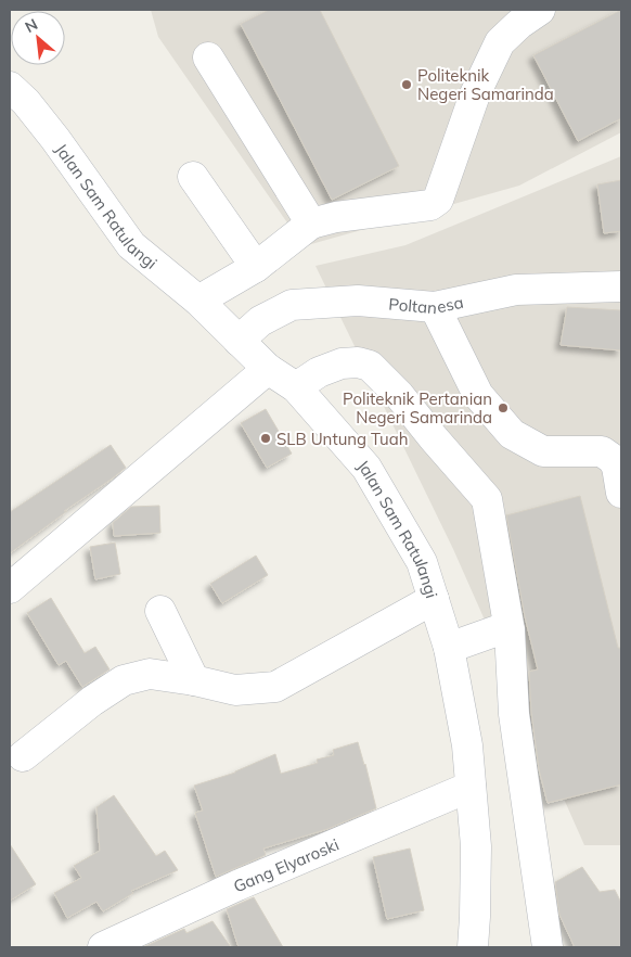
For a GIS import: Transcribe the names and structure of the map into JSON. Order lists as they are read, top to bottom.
{
  "streets": {
    "street": ["Jalan Sam Ratulangi", "Poltanesa", "Gang Elyaroski"]
  },
  "crossings": [
    ["Jalan Sam Ratulangi", "Poltanesa"],
    ["Jalan Sam Ratulangi", "Gang Elyaroski"]
  ],
  "places": ["Politeknik Negeri Samarinda", "Politeknik Pertanian Negeri Samarinda", "SLB Untung Tuah"],
  "north": "top left"
}
